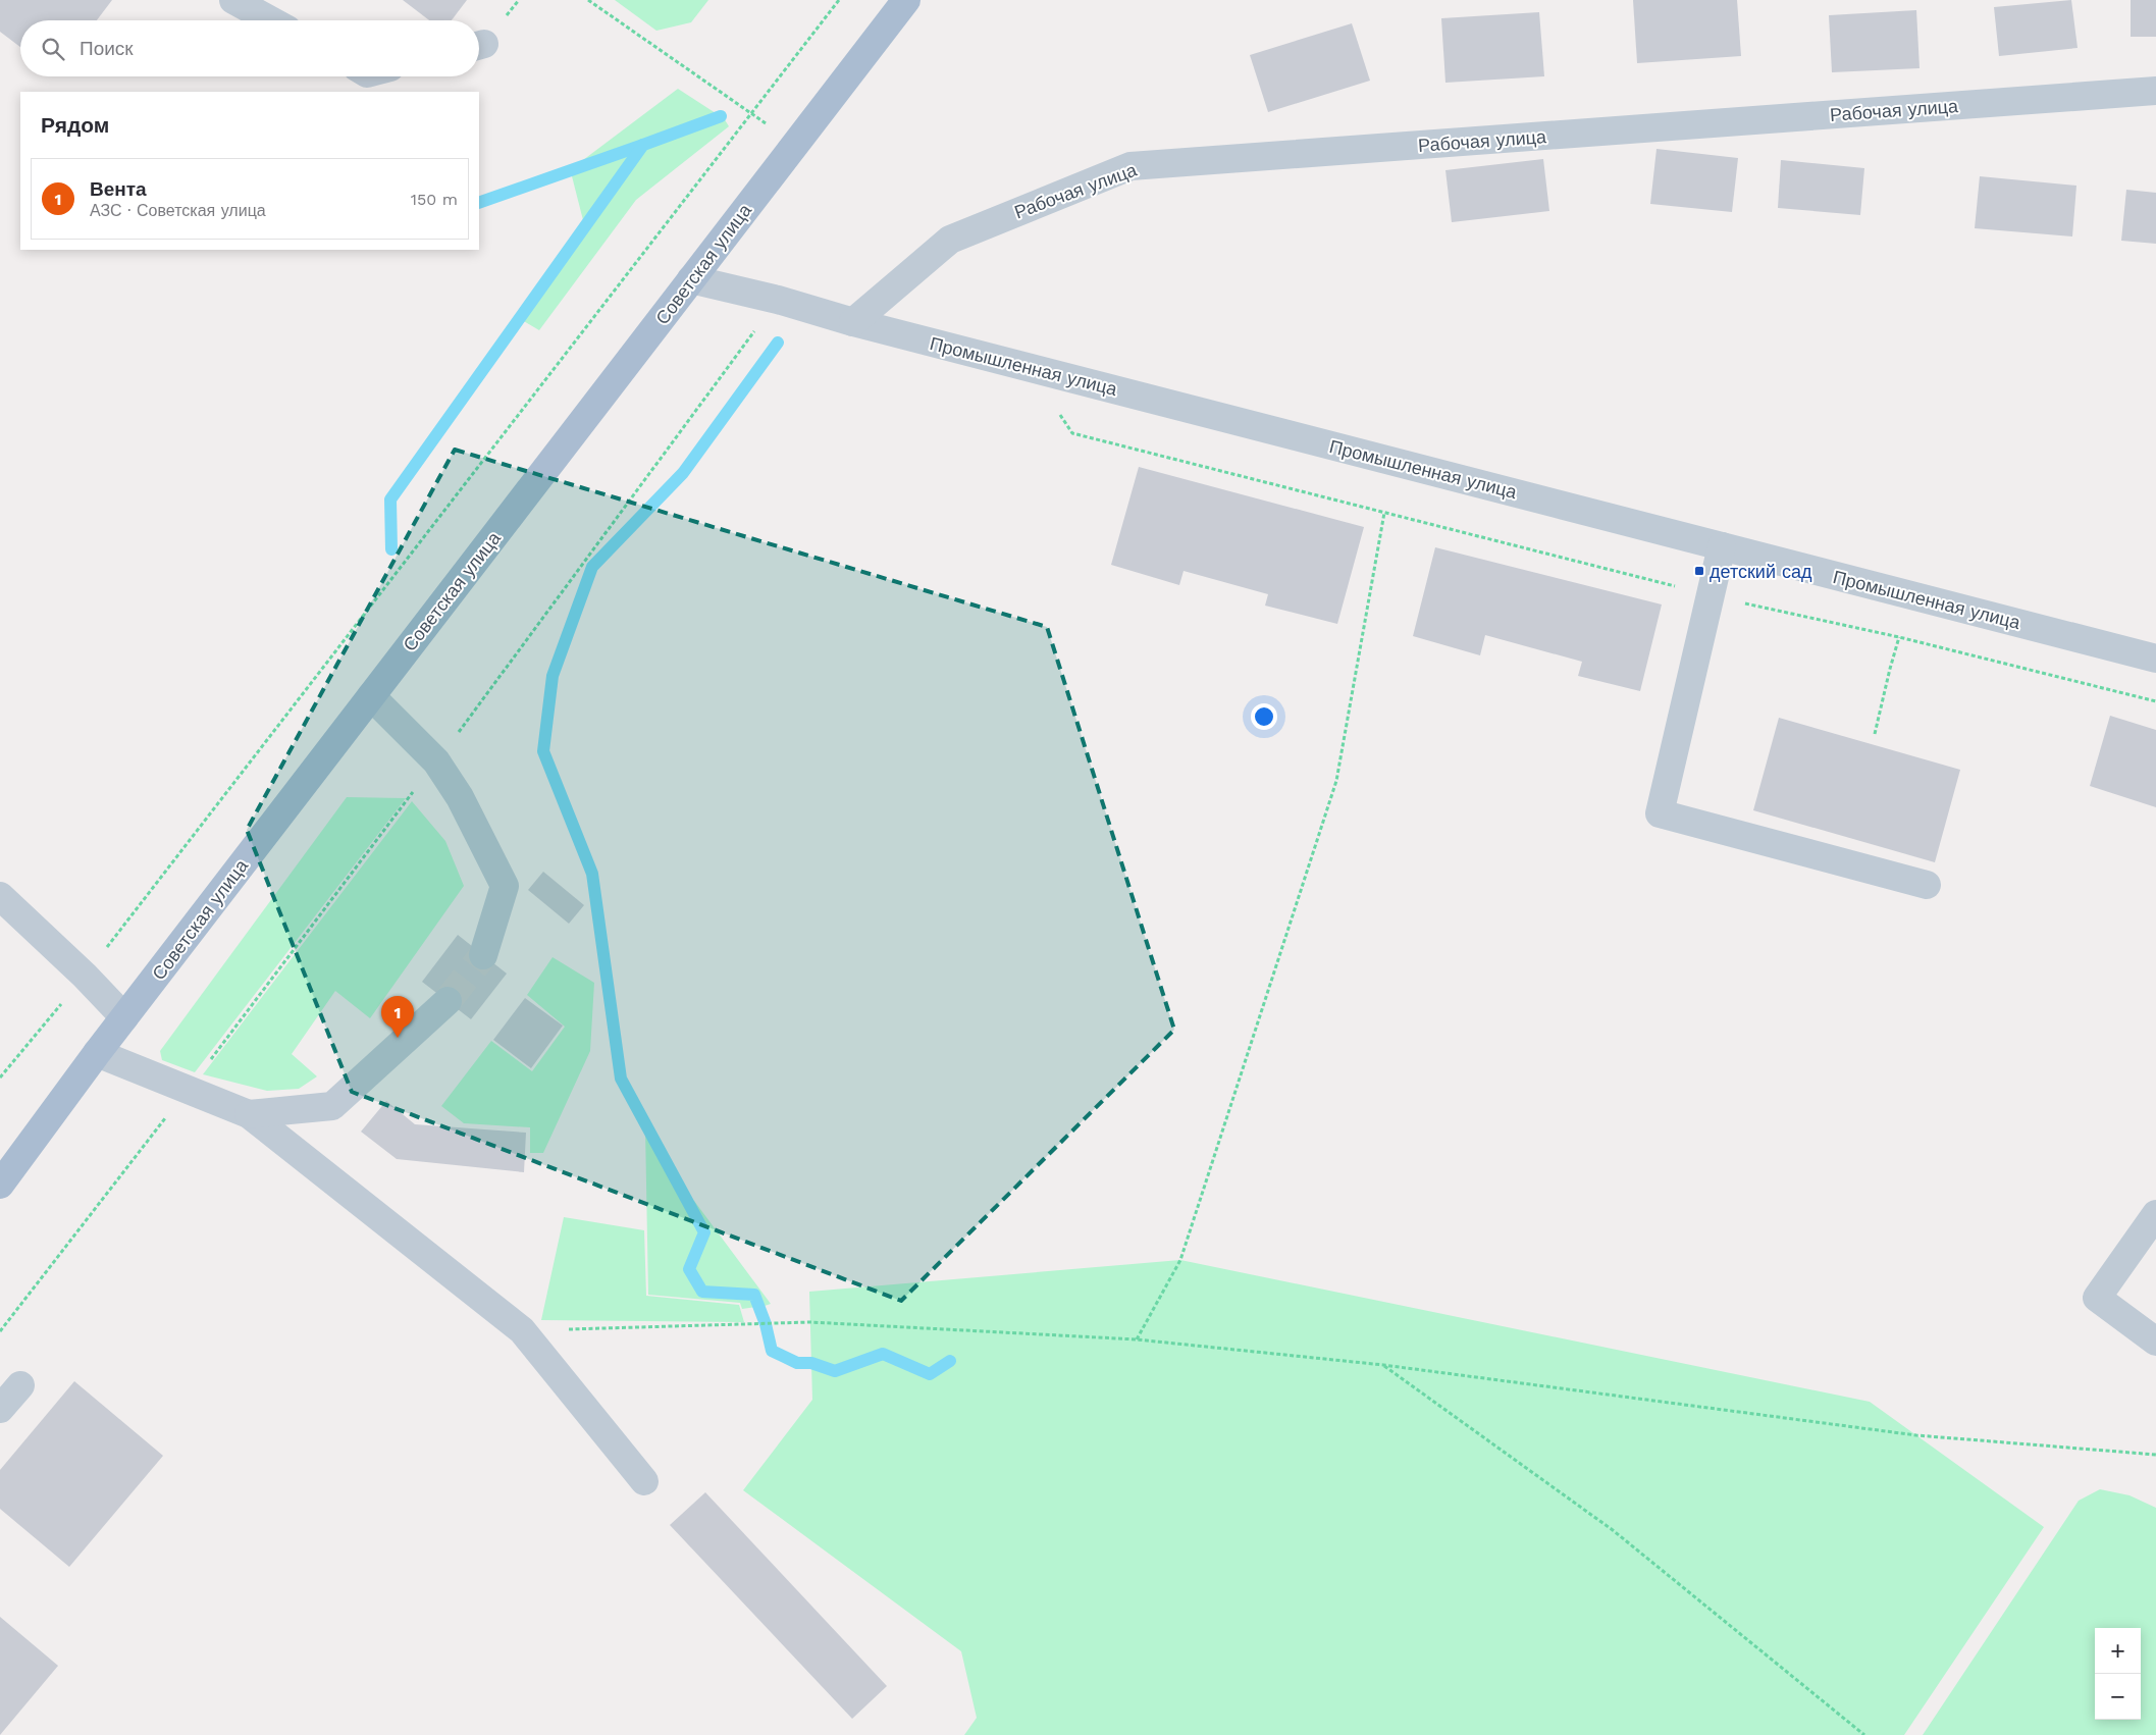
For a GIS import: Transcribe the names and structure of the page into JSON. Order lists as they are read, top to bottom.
{
  "streets": {
    "main road": ["Советская улица"],
    "street": ["Рабочая улица", "Промышленная улица"]
  },
  "crossings": [
    ["Рабочая улица", "Промышленная улица"],
    ["Советская улица", "Промышленная улица"]
  ],
  "places": {
    "transit": ["детский сад"]
  },
  "page": {
    "search": "Поиск",
    "heading": "Рядом",
    "list": [
      {
        "mark": "1",
        "name": "Вента",
        "note": "АЗС · Советская улица",
        "value": "150 m"
      }
    ],
    "pins": "1",
    "map_buttons": ["+", "−"]
  }
}
